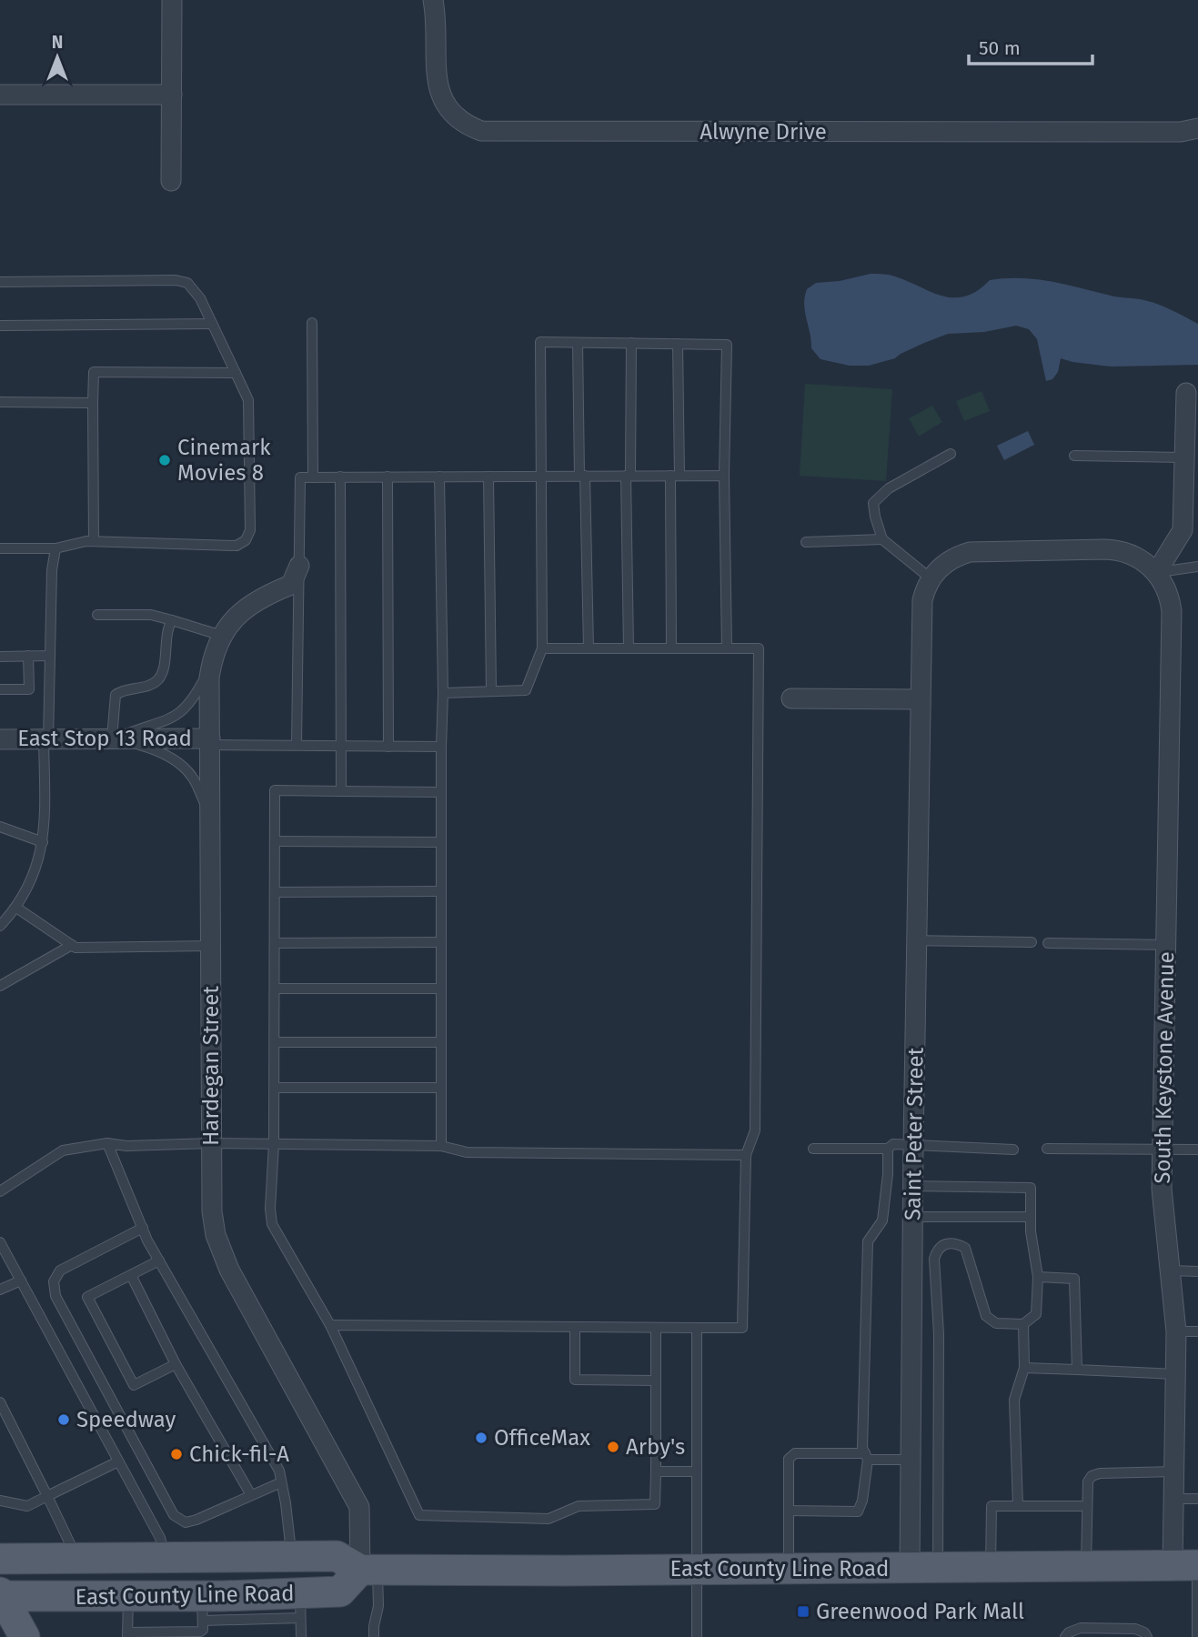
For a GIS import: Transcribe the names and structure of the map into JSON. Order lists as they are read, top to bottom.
{
  "streets": {
    "main road": ["East County Line Road"],
    "street": [
      "Alwyne Drive",
      "East Stop 13 Road",
      "Hardegan Street",
      "South Keystone Avenue",
      "Saint Peter Street"
    ]
  },
  "crossings": [
    ["East Stop 13 Road", "Hardegan Street"],
    ["Hardegan Street", "East County Line Road"],
    ["South Keystone Avenue", "East County Line Road"],
    ["Saint Peter Street", "East County Line Road"]
  ],
  "places": {
    "other": [
      "Cinemark Movies 8",
      "Speedway",
      "OfficeMax",
      "Arby's",
      "Chick-fil-A"
    ],
    "transit": ["Greenwood Park Mall"]
  },
  "scale_bar": "50 m",
  "north": "top"
}
